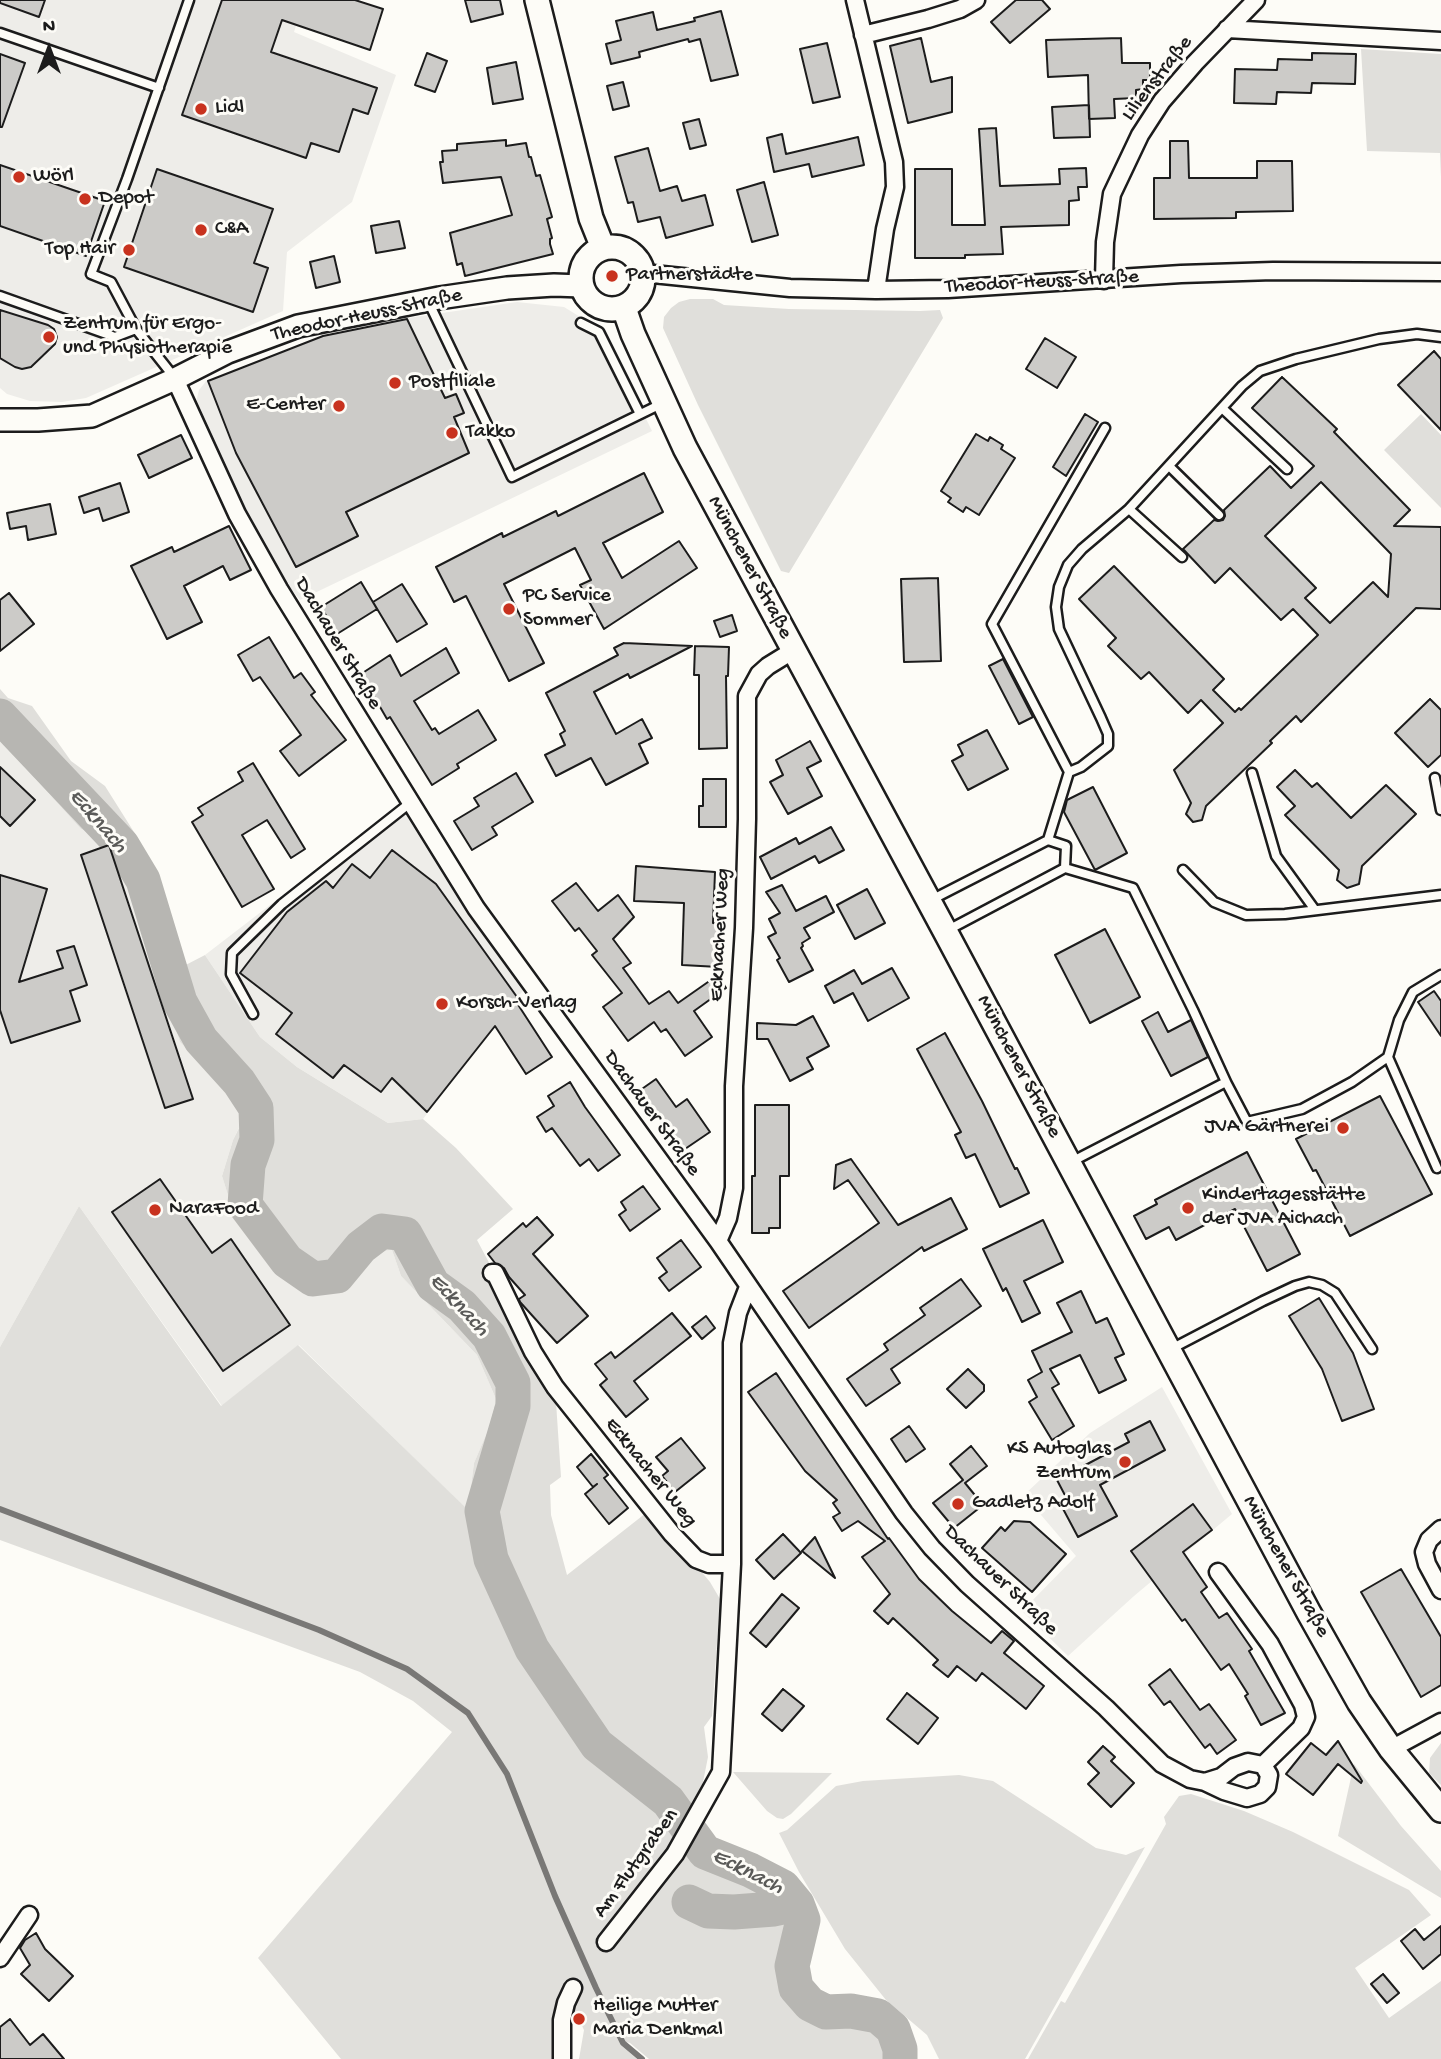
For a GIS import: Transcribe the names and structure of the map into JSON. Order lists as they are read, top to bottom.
{
  "streets": {
    "main road": ["Münchener Straße"],
    "street": [
      "Lilienstraße",
      "Theodor-Heuss-Straße",
      "Dachauer Straße",
      "Ecknacher Weg",
      "Am Flutgraben"
    ]
  },
  "crossings": [
    ["Lilienstraße", "Theodor-Heuss-Straße"],
    ["Theodor-Heuss-Straße", "Münchener Straße"],
    ["Theodor-Heuss-Straße", "Dachauer Straße"],
    ["Münchener Straße", "Ecknacher Weg"],
    ["Dachauer Straße", "Ecknacher Weg"],
    ["Ecknacher Weg", "Am Flutgraben"]
  ],
  "water": ["Ecknach"],
  "places": [
    "Lidl",
    "Wörl",
    "Depot",
    "C&A",
    "Top Hair",
    "Partnerstädte",
    "Zentrum für Ergo- und Physiotherapie",
    "Postfiliale",
    "E-Center",
    "Takko",
    "PC Service Sommer",
    "Korsch-Verlag",
    "JVA Gärtnerei",
    "Kindertagesstätte der JVA Aichach",
    "NaraFood",
    "KS Autoglas Zentrum",
    "Gadletz Adolf",
    "Heilige Mutter Maria Denkmal"
  ],
  "north": "top"
}
